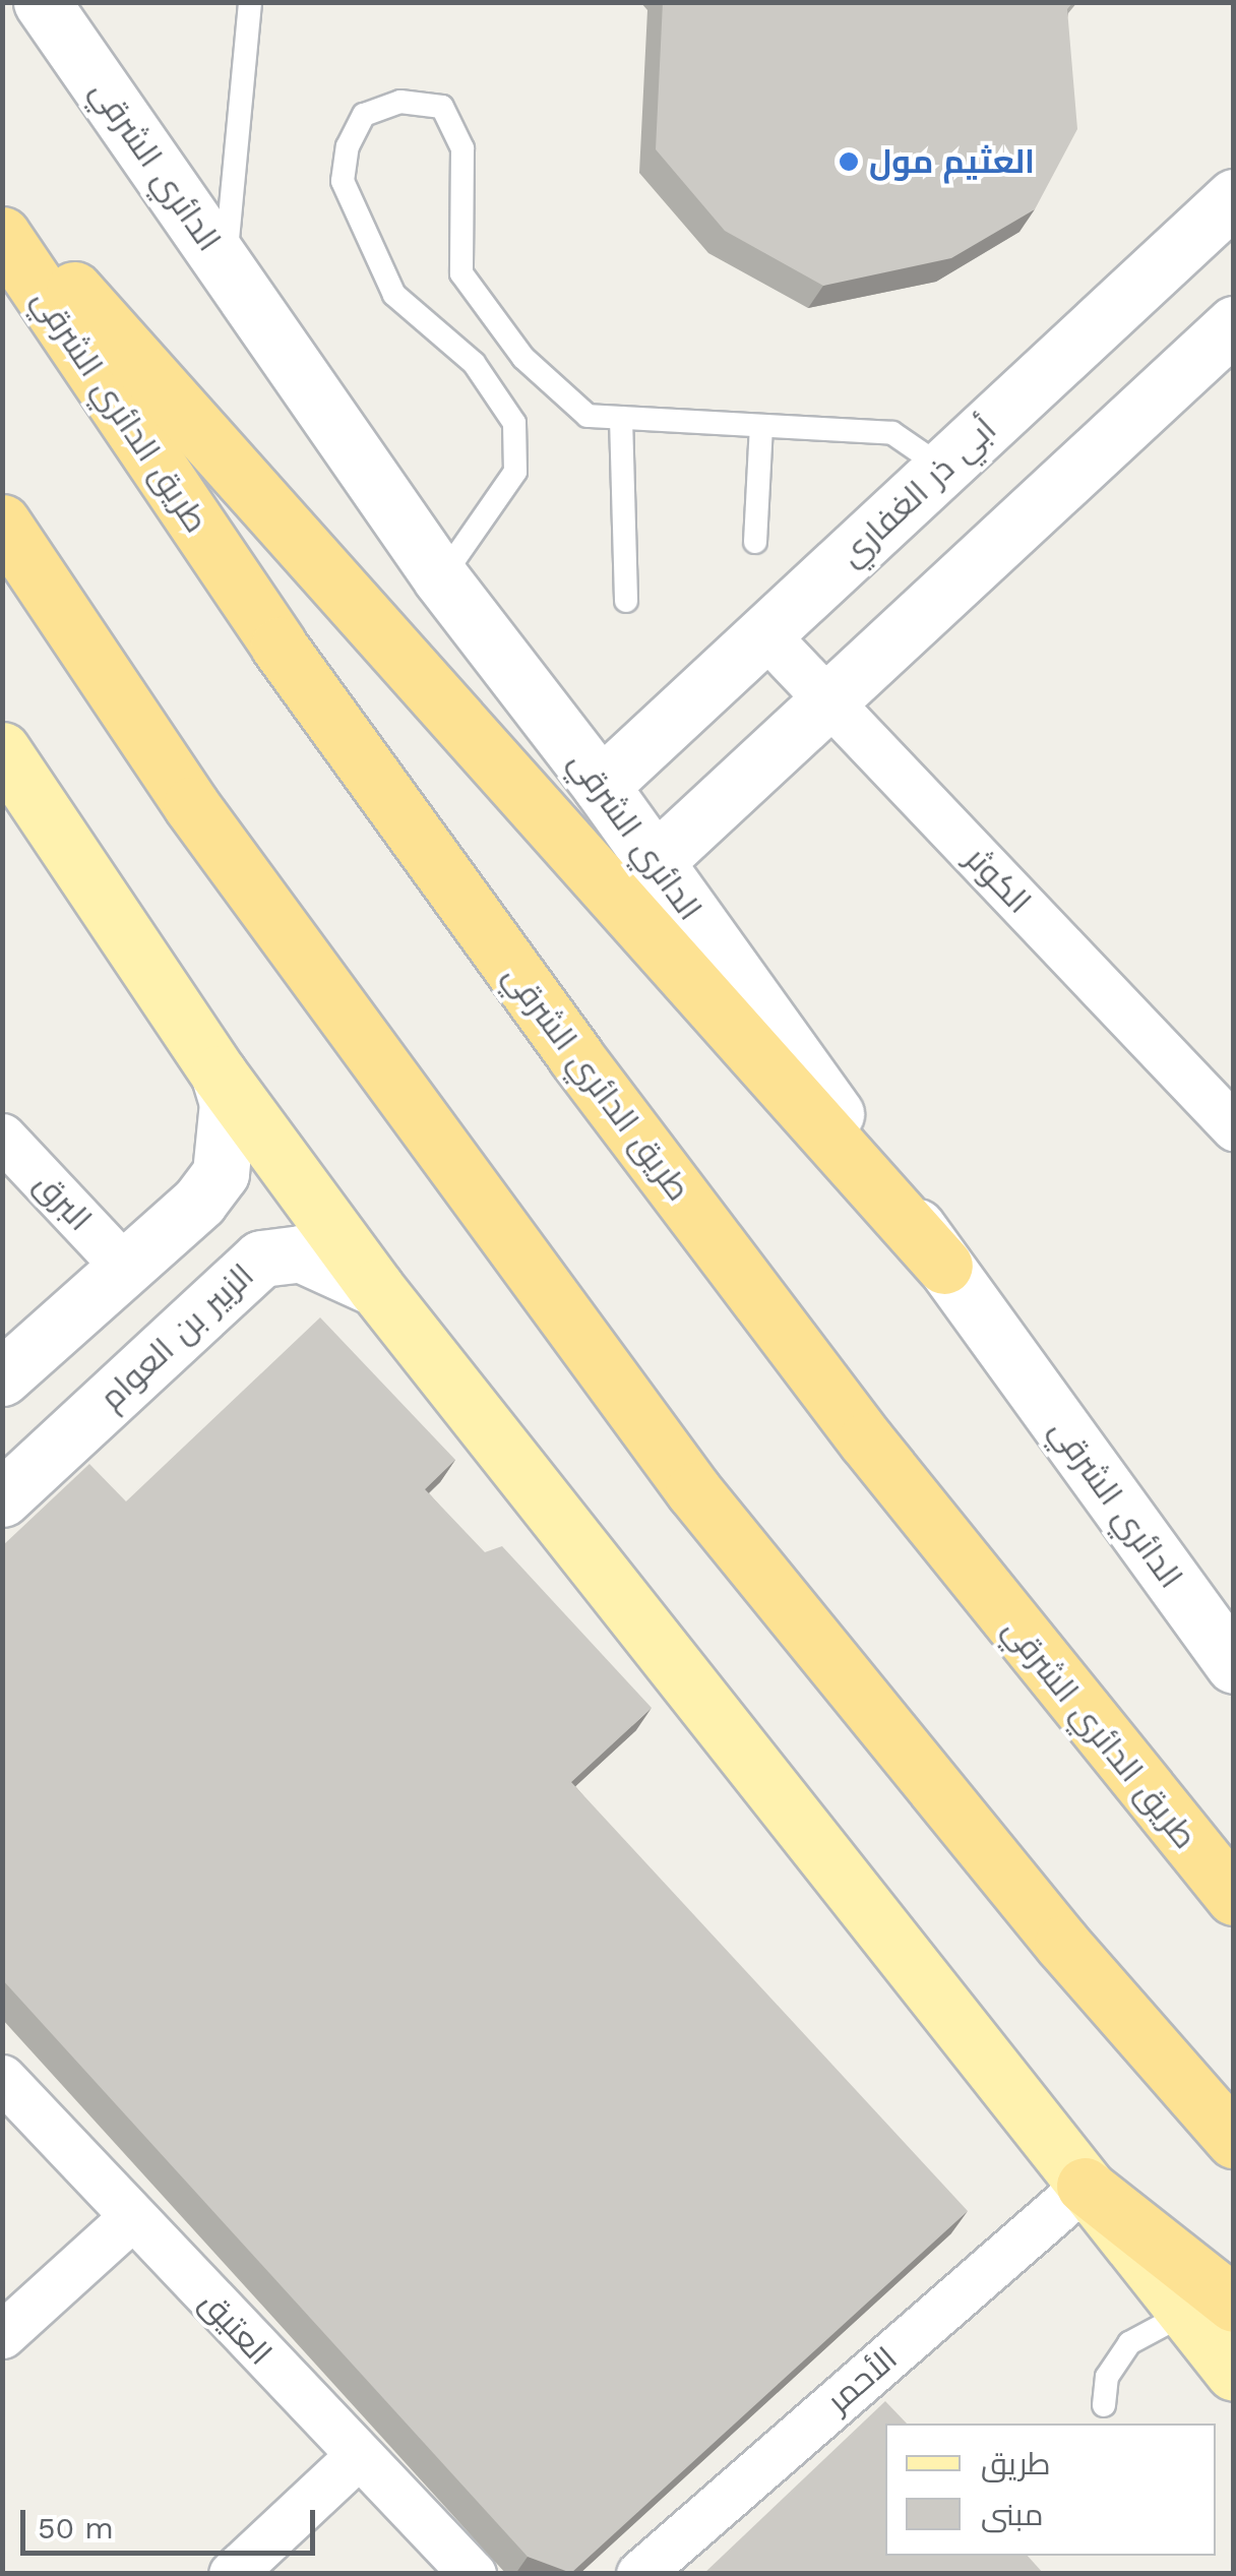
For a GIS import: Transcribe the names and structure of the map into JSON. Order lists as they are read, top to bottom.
{
  "streets": {
    "highway": ["طريق الدائري الشرقي"],
    "street": [
      "الدائري الشرقي",
      "أبي ذر الغفاري",
      "الكوثر",
      "البرق",
      "الزبير بن العوام",
      "العتيق",
      "الأحمر"
    ]
  },
  "crossings": [
    ["الدائري الشرقي", "أبي ذر الغفاري"],
    ["أبي ذر الغفاري", "الكوثر"]
  ],
  "places": ["العثيم مول"],
  "legend": ["طريق", "مبنى"],
  "scale_bar": "50 m"
}
